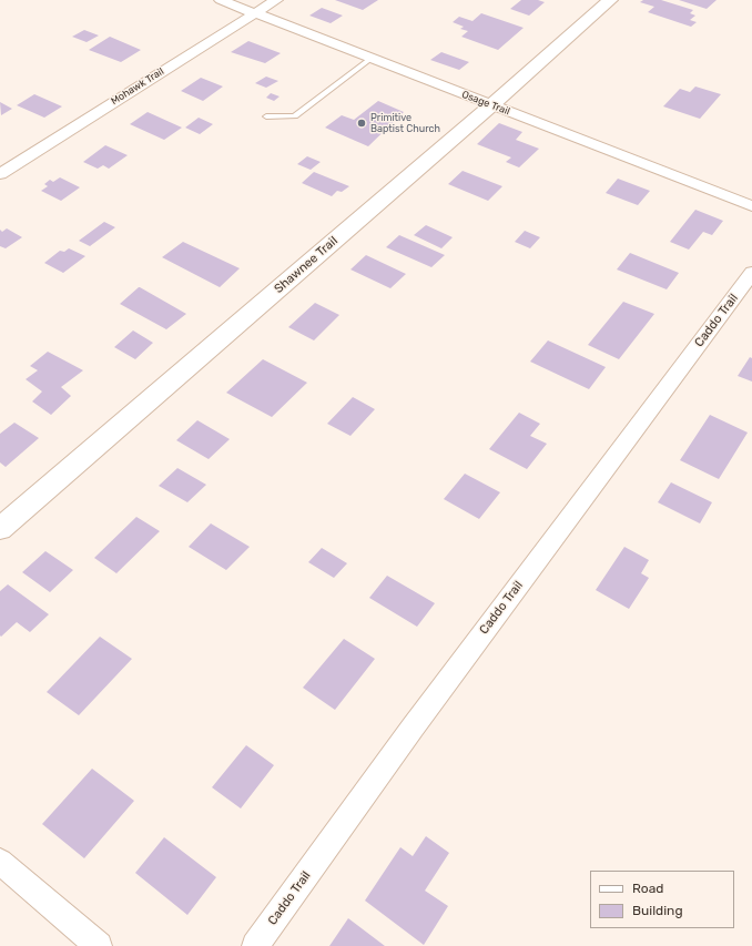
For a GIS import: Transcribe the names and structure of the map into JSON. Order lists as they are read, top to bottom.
{
  "streets": {
    "street": [
      "Mohawk Trail",
      "Osage Trail",
      "Shawnee Trail",
      "Caddo Trail"
    ]
  },
  "crossings": [
    ["Mohawk Trail", "Osage Trail"],
    ["Osage Trail", "Shawnee Trail"]
  ],
  "places": ["Primitive Baptist Church"],
  "legend": ["Road", "Building"]
}
